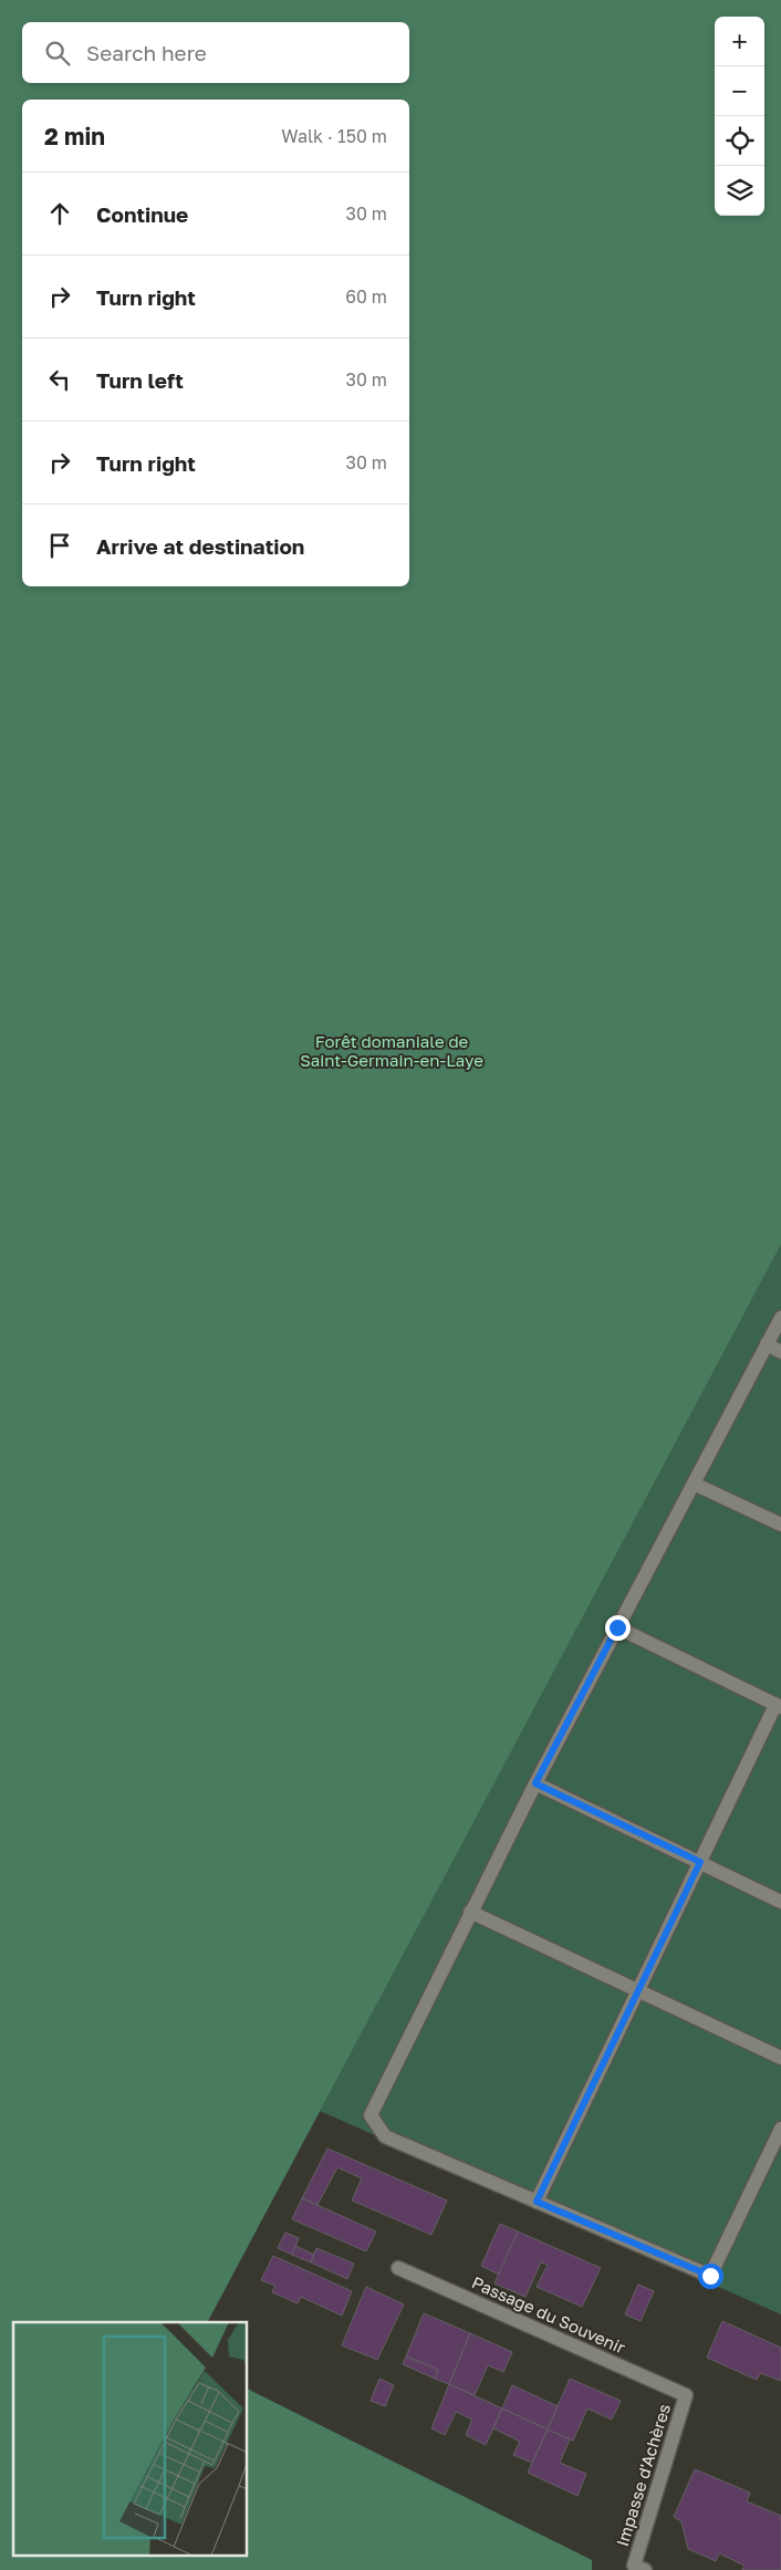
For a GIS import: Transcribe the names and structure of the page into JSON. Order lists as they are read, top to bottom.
{
  "streets": {
    "street": ["Passage du Souvenir", "Impasse d'Achères"]
  },
  "crossings": [
    ["Passage du Souvenir", "Impasse d'Achères"]
  ],
  "parks": ["Forêt domaniale de Saint-Germain-en-Laye"],
  "page": {
    "map_buttons": ["+", "−"],
    "search": "Search here",
    "heading": ["2 min", "Walk · 150 m"],
    "list": [
      ["Continue", "30 m"],
      ["Turn right", "60 m"],
      ["Turn left", "30 m"],
      ["Turn right", "30 m"],
      "Arrive at destination"
    ]
  }
}
